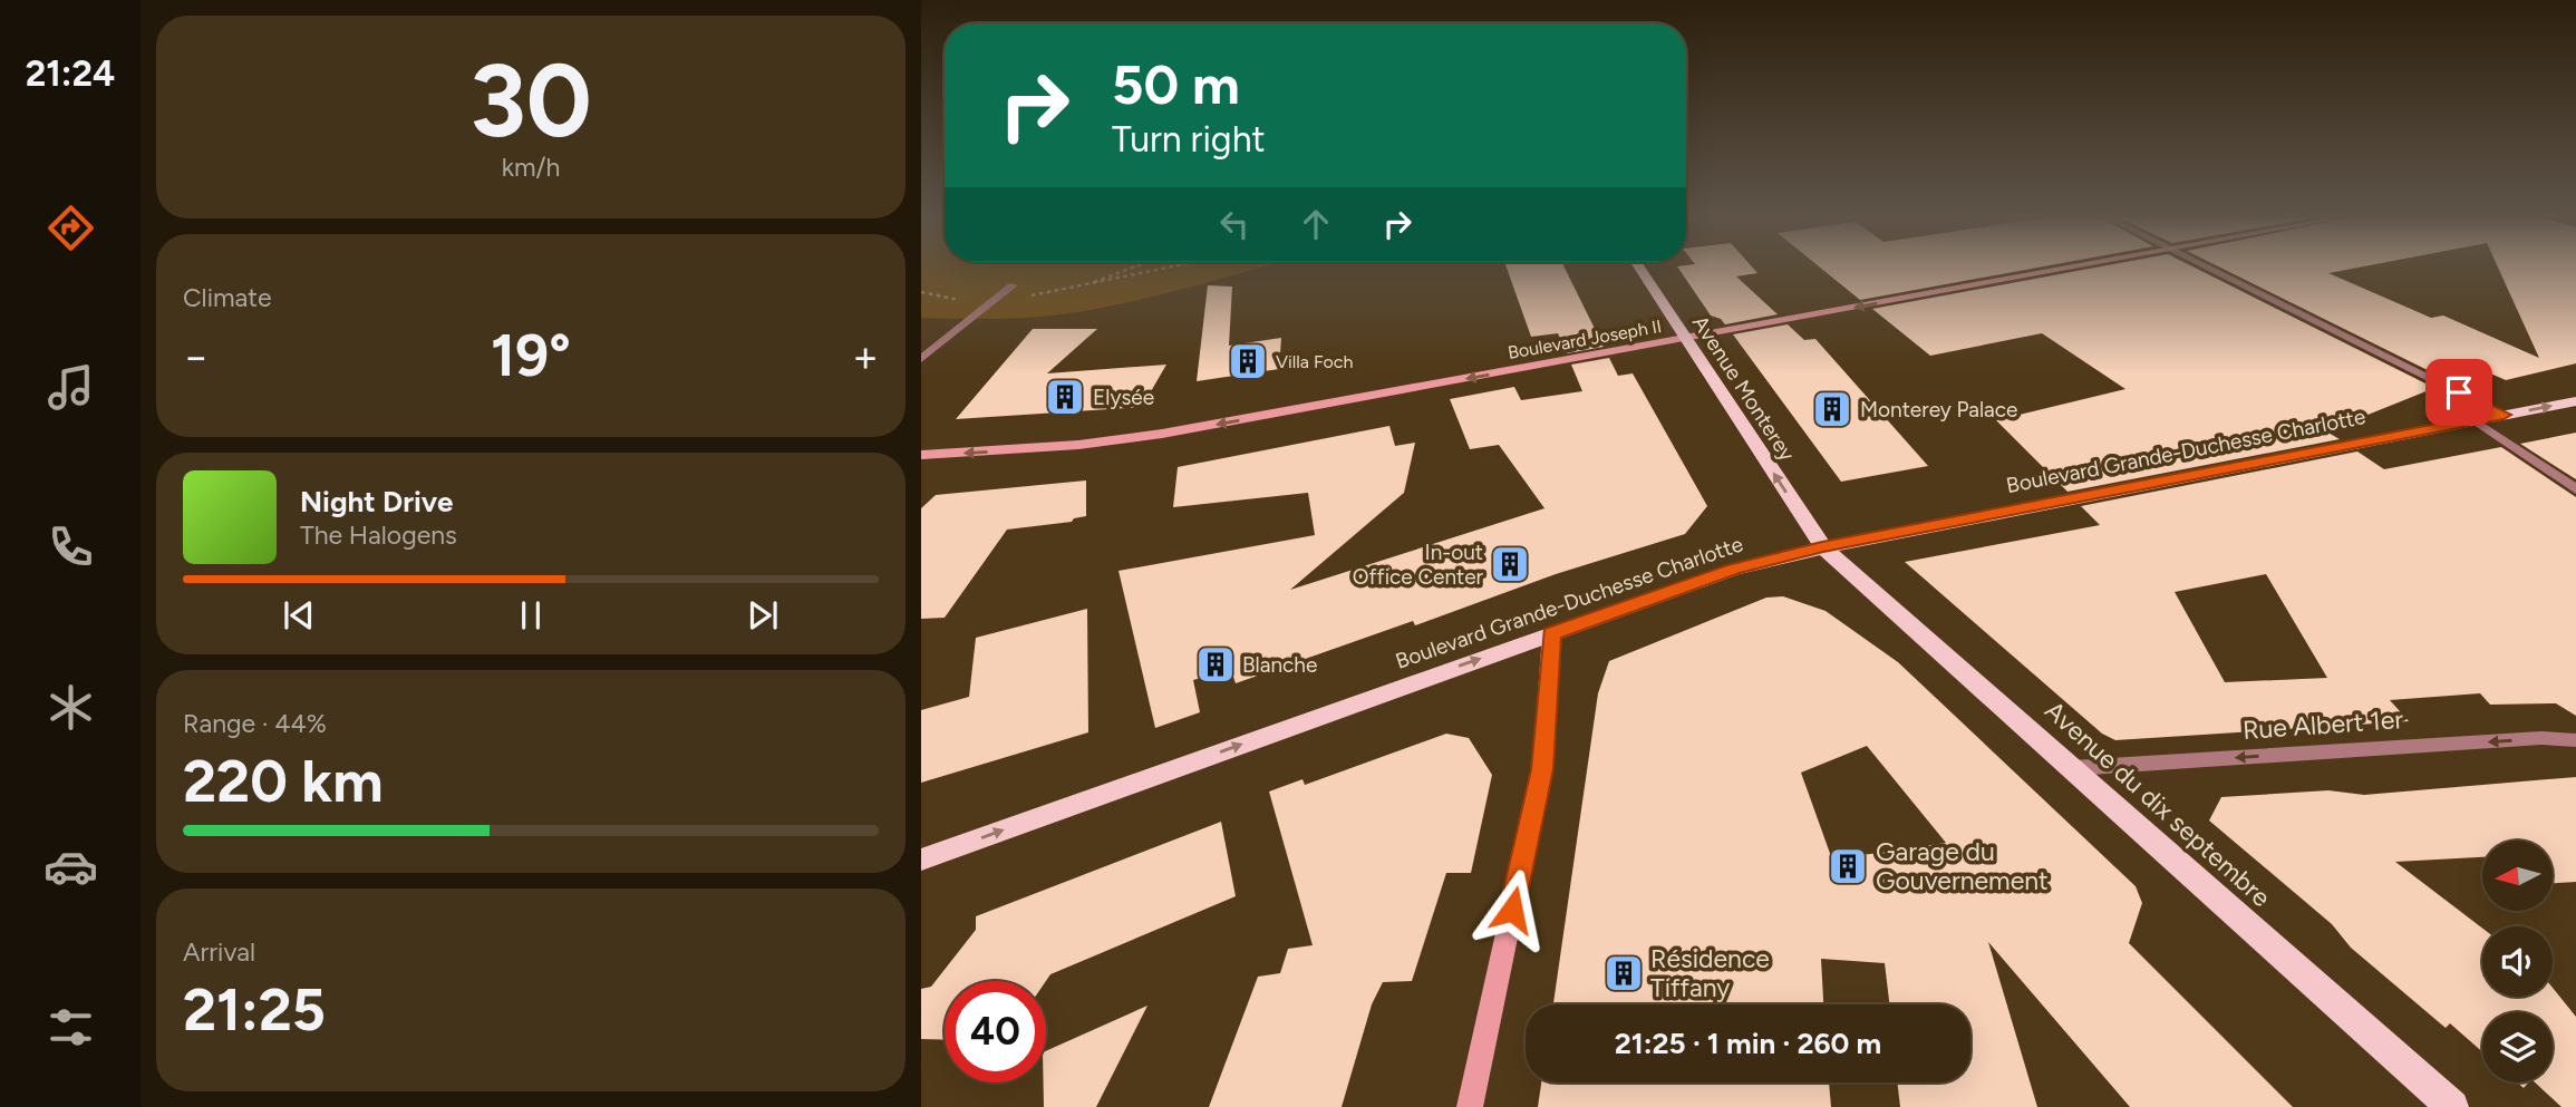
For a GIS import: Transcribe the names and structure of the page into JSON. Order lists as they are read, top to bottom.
{
  "streets": {
    "main road": [
      "Boulevard Joseph II",
      "Avenue Monterey",
      "Boulevard Grande-Duchesse Charlotte",
      "Avenue du dix septembre"
    ],
    "street": ["Rue Albert 1er"]
  },
  "crossings": [
    ["Boulevard Joseph II", "Avenue Monterey"],
    ["Avenue Monterey", "Boulevard Grande-Duchesse Charlotte"],
    ["Avenue Monterey", "Avenue du dix septembre"],
    ["Boulevard Grande-Duchesse Charlotte", "Avenue du dix septembre"],
    ["Rue Albert 1er", "Avenue du dix septembre"]
  ],
  "one_way": [
    "Boulevard Joseph II",
    "Avenue Monterey",
    "Boulevard Grande-Duchesse Charlotte",
    "Rue Albert 1er"
  ],
  "places": {
    "building": [
      "Villa Foch",
      "Elysée",
      "Monterey Palace",
      "In-out Office Center",
      "Blanche",
      "Garage du Gouvernement",
      "Résidence Tiffany"
    ]
  },
  "north": "left",
  "page": {
    "tabs": "21:24",
    "tile": [
      ["30", "km/h"],
      "Climate",
      ["Range · 44%", "220 km"],
      ["Arrival", "21:25"]
    ],
    "turn": ["50 m", "Turn right"],
    "heat": ["−", "19°", "+"],
    "song": ["Night Drive", "The Halogens"],
    "limit": "40",
    "trip": "21:25 · 1 min · 260 m"
  }
}
